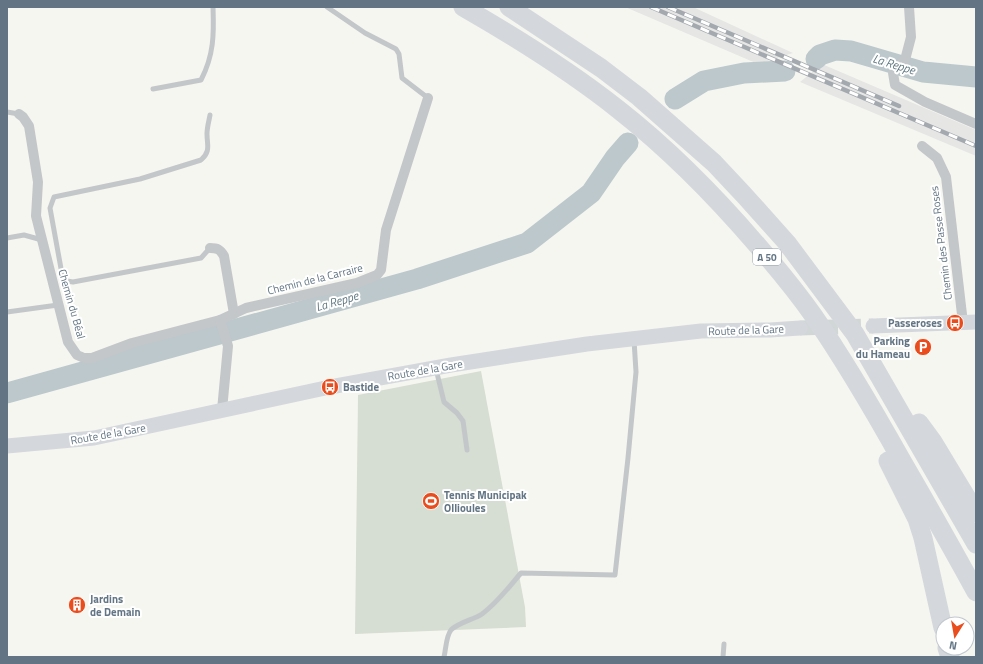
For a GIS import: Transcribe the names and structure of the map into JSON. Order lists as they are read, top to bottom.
{
  "streets": {
    "highway": ["A 50"],
    "street": [
      "Chemin des Passe Roses",
      "Chemin de la Carraire",
      "Chemin du Béal",
      "Route de la Gare"
    ]
  },
  "crossings": [
    ["Chemin de la Carraire", "Chemin du Béal"]
  ],
  "water": ["La Reppe"],
  "places": {
    "bus stop": ["Passeroses", "Bastide"],
    "parking": ["Parking du Hameau"],
    "sports": ["Tennis Municipak Ollioules"],
    "building": ["Jardins de Demain"]
  },
  "north": "bottom"
}
